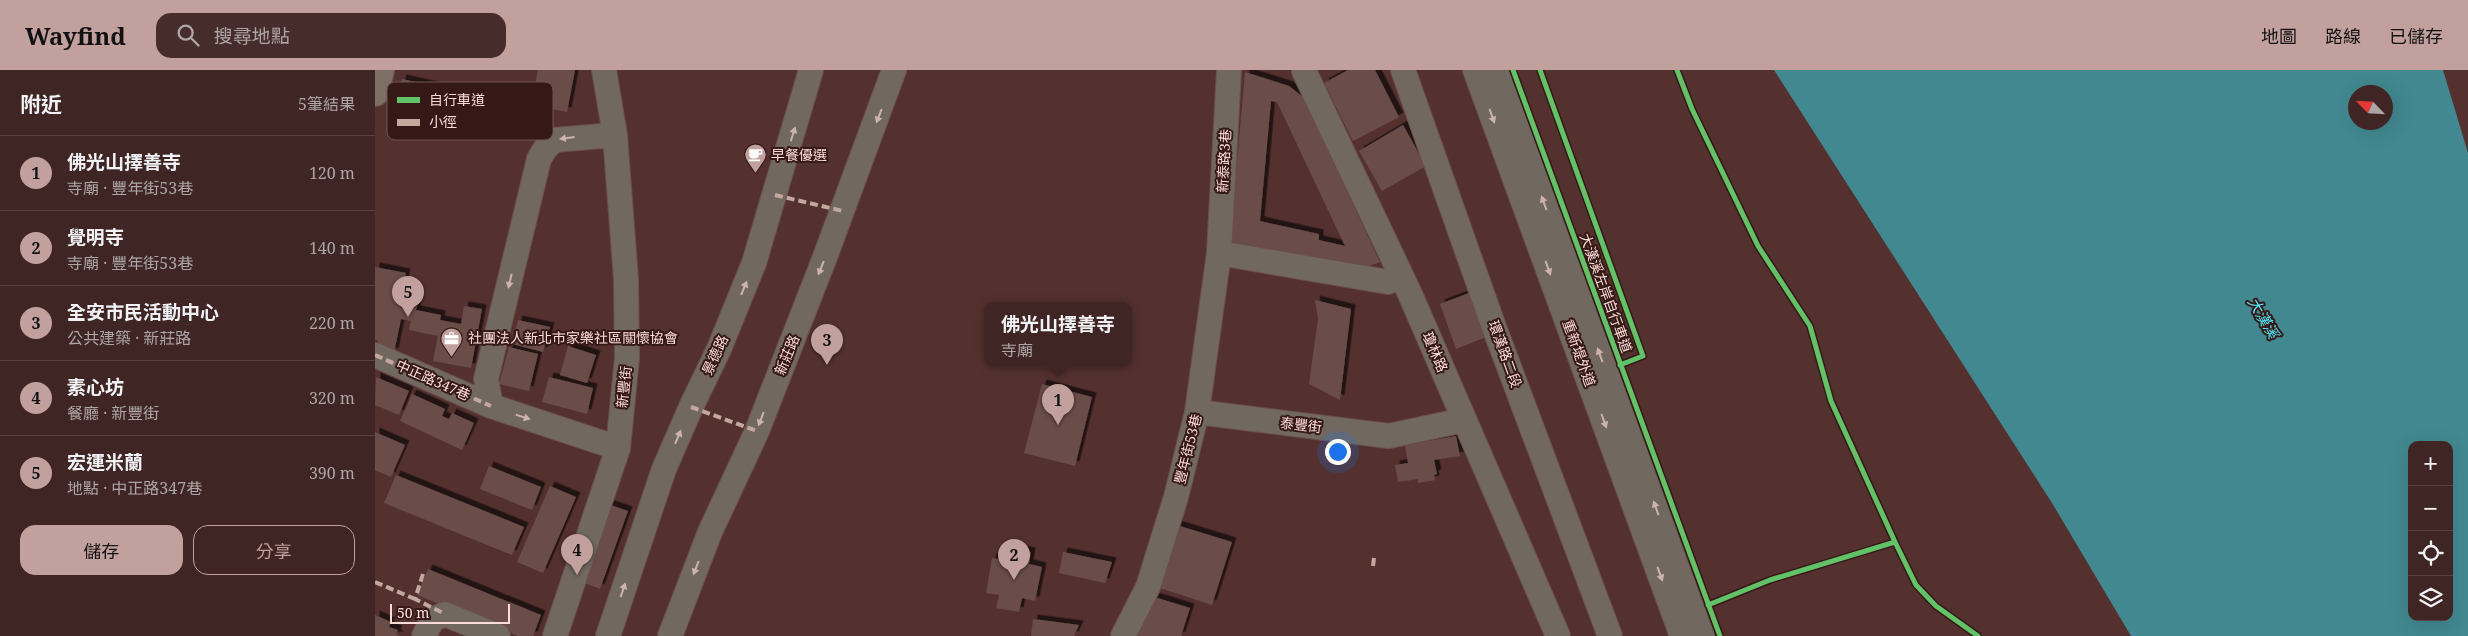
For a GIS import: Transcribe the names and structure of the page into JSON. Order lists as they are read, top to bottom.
{
  "streets": {
    "street": [
      "新泰路3巷",
      "瓊林路",
      "重新堤外道",
      "環漢路二段",
      "景德路",
      "新莊路",
      "中正路347巷",
      "新豐街",
      "泰豐街",
      "豐年街53巷"
    ],
    "cycle path": ["大漢溪左岸自行車道"]
  },
  "crossings": [
    ["新泰路3巷", "豐年街53巷"],
    ["瓊林路", "泰豐街"],
    ["中正路347巷", "新豐街"],
    ["泰豐街", "豐年街53巷"]
  ],
  "one_way": ["景德路", "新莊路", "中正路347巷"],
  "water": ["大漢溪"],
  "places": {
    "cafe": ["早餐優選"],
    "office": ["社團法人新北市家樂社區關懷協會"]
  },
  "legend": ["自行車道", "小徑"],
  "scale_bar": "50 m",
  "north": "top left",
  "page": {
    "header": "Wayfind",
    "search": "搜尋地點",
    "nav": ["地圖", "路線", "已儲存"],
    "heading": ["附近", "5筆結果"],
    "list": [
      {
        "mark": "1",
        "name": "佛光山擇善寺",
        "note": "寺廟 · 豐年街53巷",
        "value": "120 m"
      },
      {
        "mark": "2",
        "name": "覺明寺",
        "note": "寺廟 · 豐年街53巷",
        "value": "140 m"
      },
      {
        "mark": "3",
        "name": "全安市民活動中心",
        "note": "公共建築 · 新莊路",
        "value": "220 m"
      },
      {
        "mark": "4",
        "name": "素心坊",
        "note": "餐廳 · 新豐街",
        "value": "320 m"
      },
      {
        "mark": "5",
        "name": "宏運米蘭",
        "note": "地點 · 中正路347巷",
        "value": "390 m"
      }
    ],
    "pins": [
      "5",
      "3",
      "1",
      "4",
      "2"
    ],
    "popup": ["佛光山擇善寺", "寺廟"],
    "map_buttons": ["+", "−"],
    "buttons": ["儲存", "分享"],
    "scale": "50 m"
  }
}
